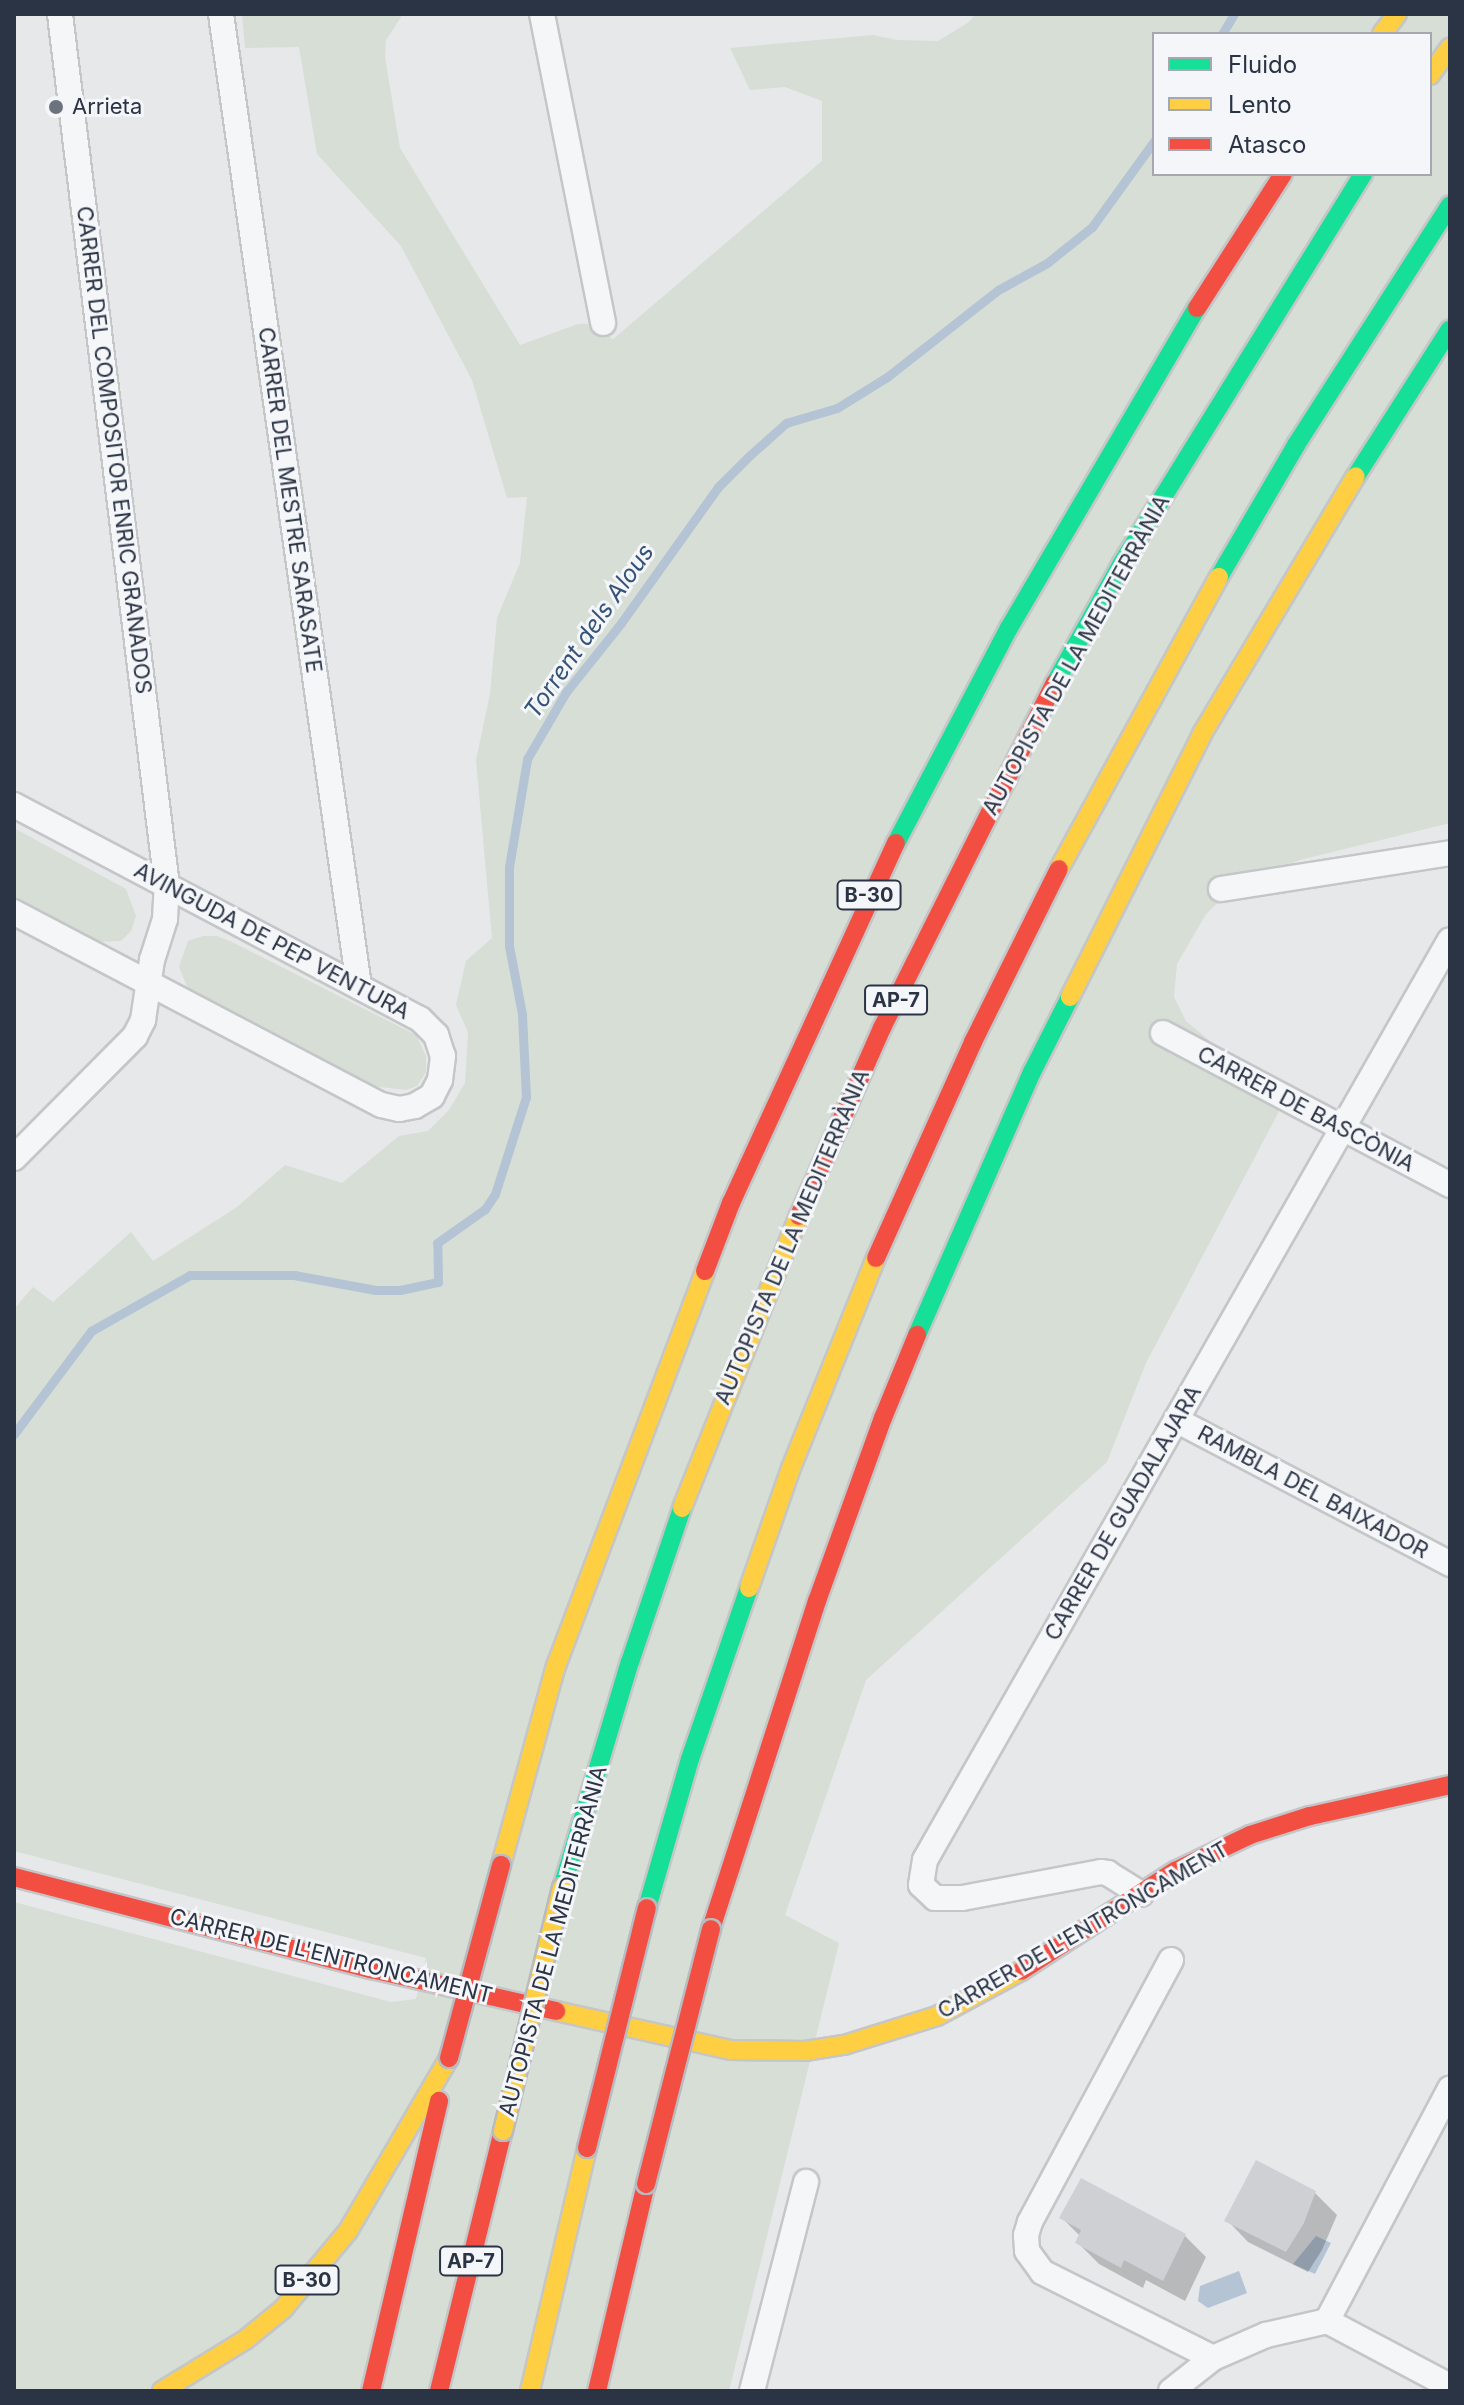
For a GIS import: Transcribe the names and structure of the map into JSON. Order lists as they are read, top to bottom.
{
  "streets": {
    "main road": [
      "AUTOPISTA DE LA MEDITERRÀNIA",
      "B-30",
      "AP-7",
      "CARRER DE L'ENTRONCAMENT"
    ],
    "street": [
      "CARRER DEL COMPOSITOR ENRIC GRANADOS",
      "CARRER DEL MESTRE SARASATE",
      "AVINGUDA DE PEP VENTURA",
      "CARRER DE BASCÒNIA",
      "RAMBLA DEL BAIXADOR",
      "CARRER DE GUADALAJARA"
    ]
  },
  "crossings": [
    ["CARRER DEL COMPOSITOR ENRIC GRANADOS", "AVINGUDA DE PEP VENTURA"],
    ["CARRER DEL MESTRE SARASATE", "AVINGUDA DE PEP VENTURA"],
    ["CARRER DE BASCÒNIA", "CARRER DE GUADALAJARA"],
    ["RAMBLA DEL BAIXADOR", "CARRER DE GUADALAJARA"],
    ["CARRER DE GUADALAJARA", "CARRER DE L'ENTRONCAMENT"]
  ],
  "water": ["Torrent dels Alous"],
  "places": ["Arrieta"],
  "legend": ["Fluido", "Lento", "Atasco"]
}
